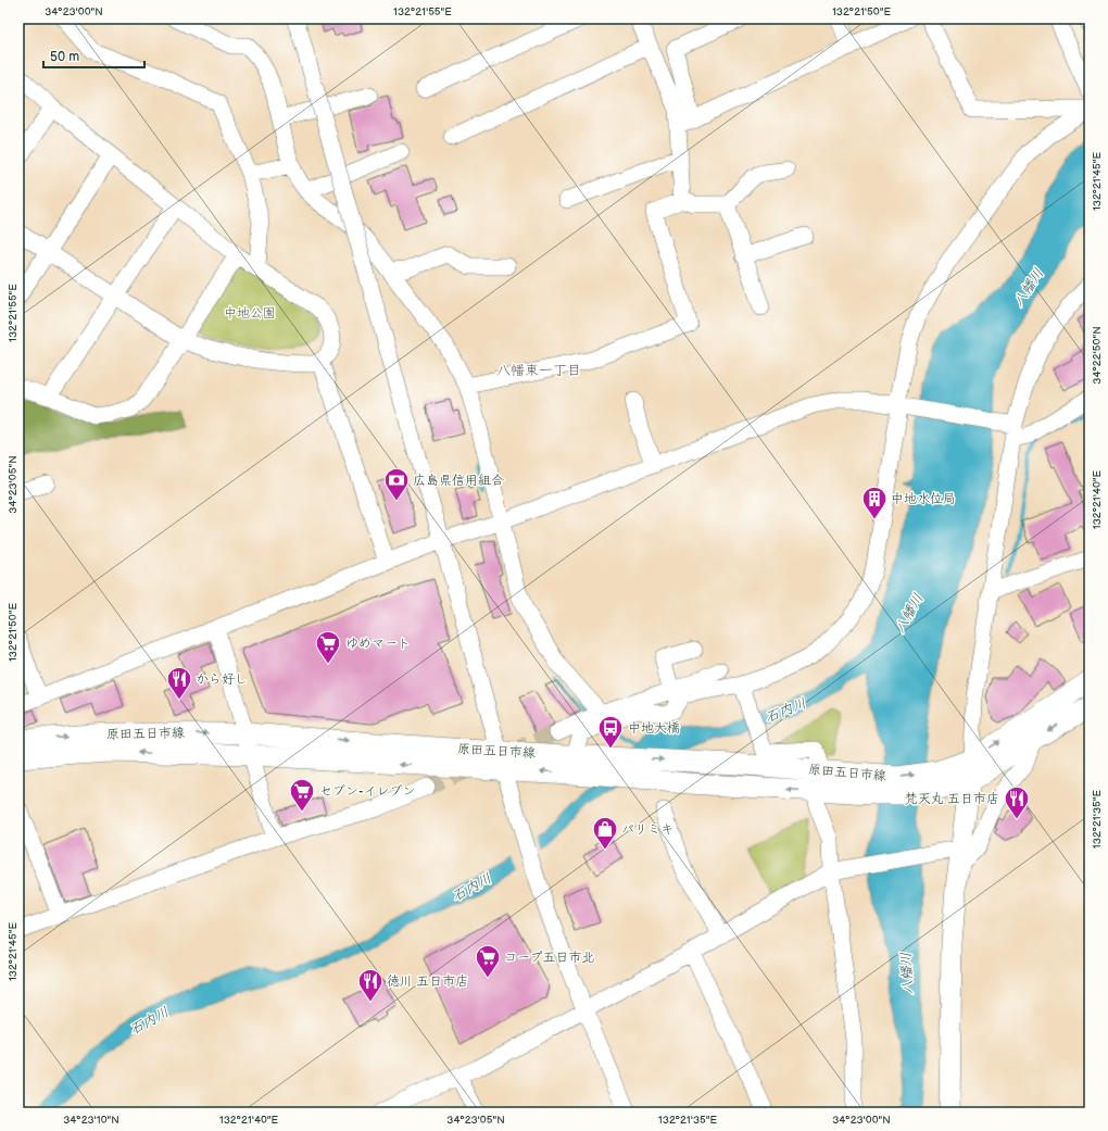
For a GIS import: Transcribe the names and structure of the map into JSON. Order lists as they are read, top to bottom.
{
  "streets": {
    "main road": ["原田五日市線"]
  },
  "districts": ["八幡東一丁目"],
  "water": ["八幡川", "石内川"],
  "parks": ["中地公園"],
  "places": {
    "bank": ["広島県信用組合"],
    "building": ["中地水位局"],
    "supermarket": ["ゆめマート", "セブン-イレブン", "コープ五日市北"],
    "restaurant": ["から好し", "梵天丸 五日市店", "徳川 五日市店"],
    "bus stop": ["中地大橋"],
    "shop": ["パリミキ"]
  },
  "scale_bar": "50 m",
  "coordinates": [
    "34°23'00\"N",
    "132°21'55\"E",
    "132°21'50\"E",
    "132°21'45\"E",
    "34°22'50\"N",
    "34°23'05\"N",
    "132°21'40\"E",
    "132°21'35\"E",
    "34°23'10\"N"
  ]
}
